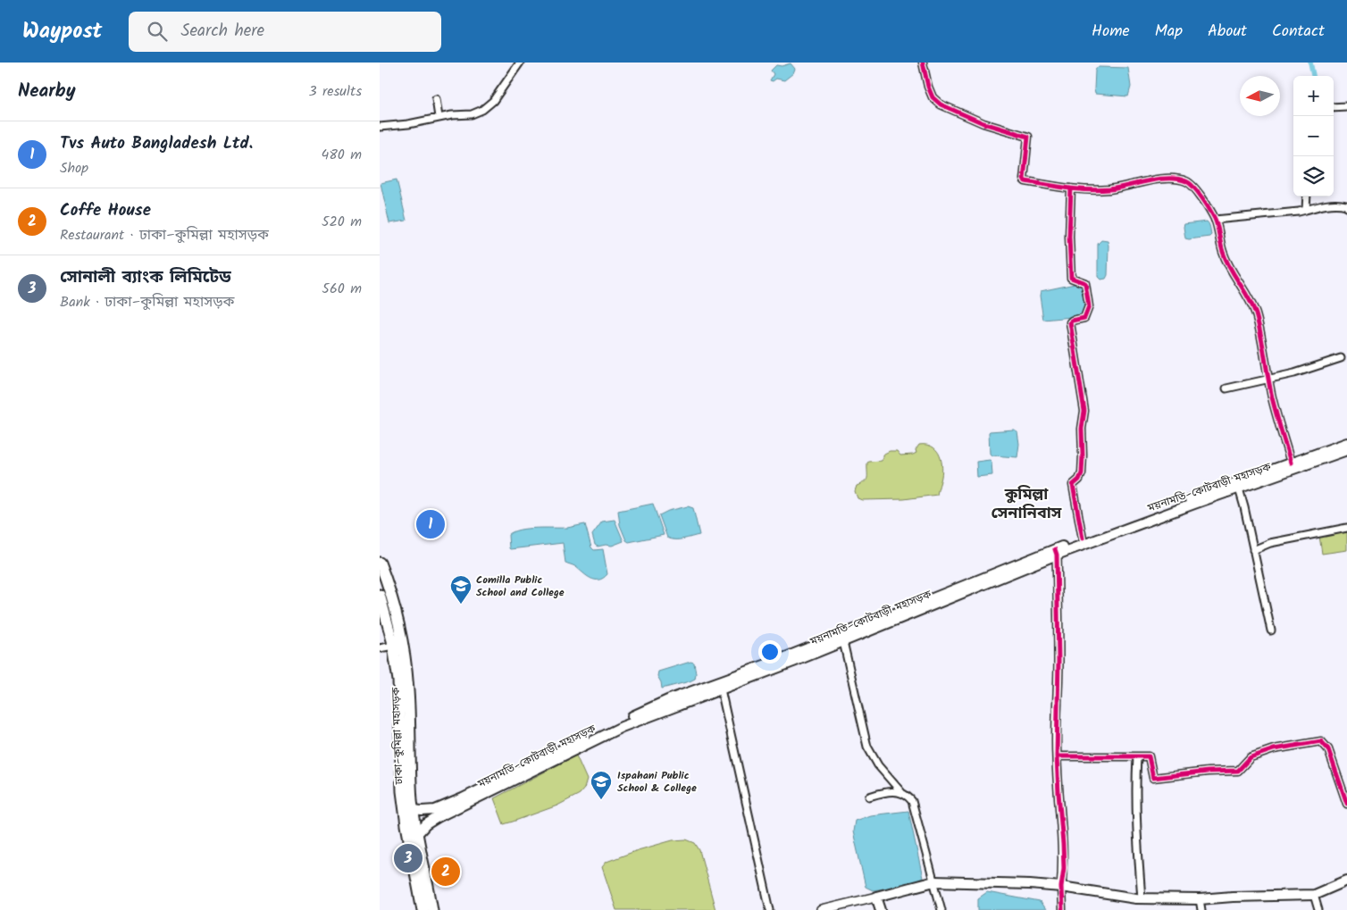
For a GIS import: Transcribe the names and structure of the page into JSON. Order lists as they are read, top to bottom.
{
  "streets": {
    "highway": ["ঢাকা–কুমিল্লা মহাসড়ক"],
    "main road": ["ময়নামতি–কোটবাড়ী মহাসড়ক"]
  },
  "crossings": [
    ["ময়নামতি–কোটবাড়ী মহাসড়ক", "ঢাকা–কুমিল্লা মহাসড়ক"]
  ],
  "districts": ["কুমিল্লা সেনানিবাস"],
  "places": {
    "school or university": ["Comilla Public School and College", "Ispahani Public School & College"]
  },
  "north": "left",
  "page": {
    "header": "Waypost",
    "search": "Search here",
    "nav": [
      "Home",
      "Map",
      "About",
      "Contact"
    ],
    "heading": ["Nearby", "3 results"],
    "map_buttons": ["+", "−"],
    "list": [
      {
        "mark": "1",
        "name": "Tvs Auto Bangladesh Ltd.",
        "note": "Shop",
        "value": "480 m"
      },
      {
        "mark": "2",
        "name": "Coffe House",
        "note": "Restaurant · ঢাকা–কুমিল্লা মহাসড়ক",
        "value": "520 m"
      },
      {
        "mark": "3",
        "name": "সোনালী ব্যাংক লিমিটেড",
        "note": "Bank · ঢাকা–কুমিল্লা মহাসড়ক",
        "value": "560 m"
      }
    ],
    "pins": ["1", "3", "2"]
  }
}
